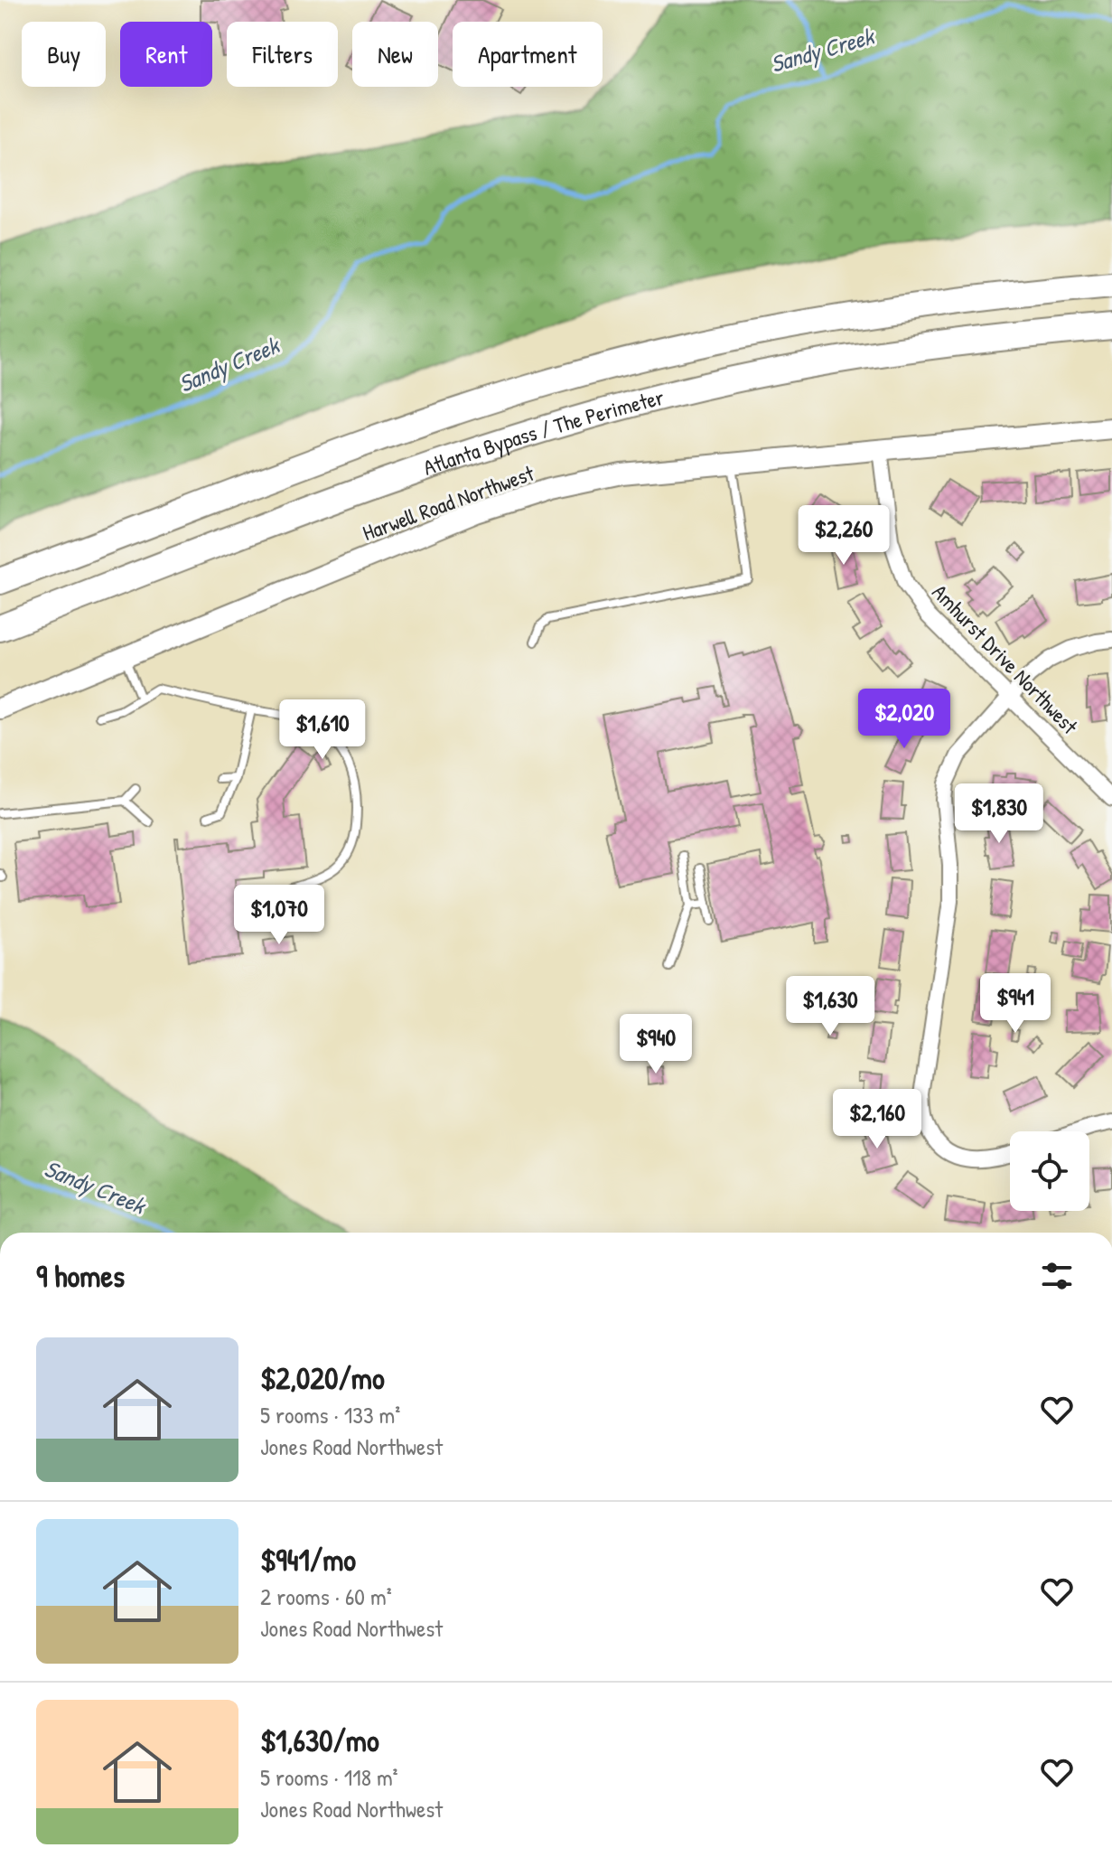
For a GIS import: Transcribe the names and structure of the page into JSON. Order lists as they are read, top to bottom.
{
  "streets": {
    "highway": ["Atlanta Bypass / The Perimeter"],
    "street": ["Harwell Road Northwest", "Amhurst Drive Northwest"]
  },
  "crossings": [
    ["Harwell Road Northwest", "Amhurst Drive Northwest"]
  ],
  "water": ["Sandy Creek"],
  "page": {
    "chip": [
      "Buy",
      "Rent",
      "Filters",
      "New",
      "Apartment"
    ],
    "price": [
      "$2,260",
      "$2,020",
      "$1,610",
      "$1,830",
      "$1,070",
      "$941",
      "$1,630",
      "$940",
      "$2,160"
    ],
    "heading": "9 homes",
    "list": [
      {
        "name": "$2,020/mo",
        "note": "5 rooms · 133 m² · Jones Road Northwest"
      },
      {
        "name": "$941/mo",
        "note": "2 rooms · 60 m² · Jones Road Northwest"
      },
      {
        "name": "$1,630/mo",
        "note": "5 rooms · 118 m² · Jones Road Northwest"
      }
    ]
  }
}
